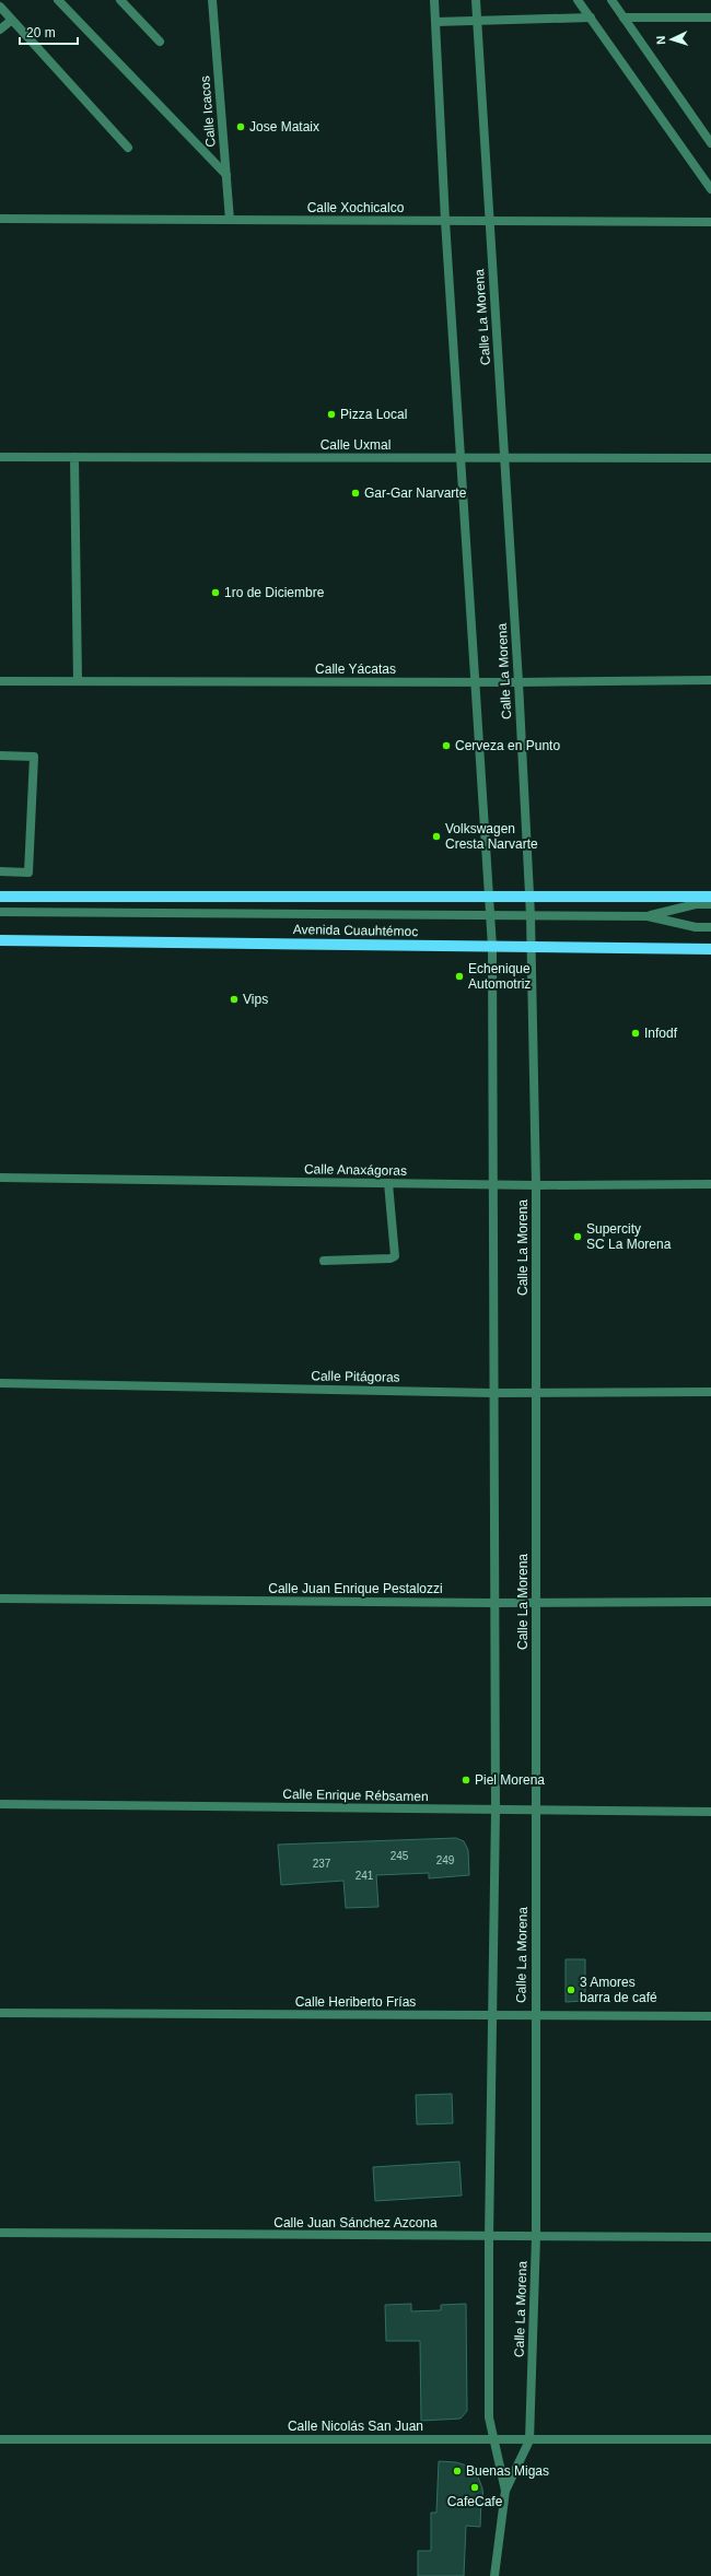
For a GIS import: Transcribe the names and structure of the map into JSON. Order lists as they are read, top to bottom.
{
  "streets": {
    "main road": ["Avenida Cuauhtémoc"],
    "street": [
      "Calle Icacos",
      "Calle Xochicalco",
      "Calle La Morena",
      "Calle Uxmal",
      "Calle Yácatas",
      "Calle Anaxágoras",
      "Calle Pitágoras",
      "Calle Juan Enrique Pestalozzi",
      "Calle Enrique Rébsamen",
      "Calle Heriberto Frías",
      "Calle Juan Sánchez Azcona",
      "Calle Nicolás San Juan"
    ]
  },
  "crossings": [
    ["Calle Icacos", "Calle Xochicalco"],
    ["Calle Xochicalco", "Calle La Morena"],
    ["Calle La Morena", "Calle Uxmal"],
    ["Calle La Morena", "Calle Yácatas"],
    ["Calle La Morena", "Avenida Cuauhtémoc"],
    ["Calle La Morena", "Calle Anaxágoras"],
    ["Calle La Morena", "Calle Pitágoras"],
    ["Calle La Morena", "Calle Juan Enrique Pestalozzi"],
    ["Calle La Morena", "Calle Enrique Rébsamen"],
    ["Calle La Morena", "Calle Heriberto Frías"],
    ["Calle La Morena", "Calle Juan Sánchez Azcona"],
    ["Calle La Morena", "Calle Nicolás San Juan"]
  ],
  "places": [
    "Jose Mataix",
    "Pizza Local",
    "Gar-Gar Narvarte",
    "1ro de Diciembre",
    "Cerveza en Punto",
    "Volkswagen Cresta Narvarte",
    "Echenique Automotriz",
    "Vips",
    "Infodf",
    "Supercity SC La Morena",
    "Piel Morena",
    "3 Amores barra de café",
    "Buenas Migas",
    "CafeCafe"
  ],
  "house_numbers": [
    "245",
    "249",
    "237",
    "241"
  ],
  "scale_bar": "20 m",
  "north": "left"
}
